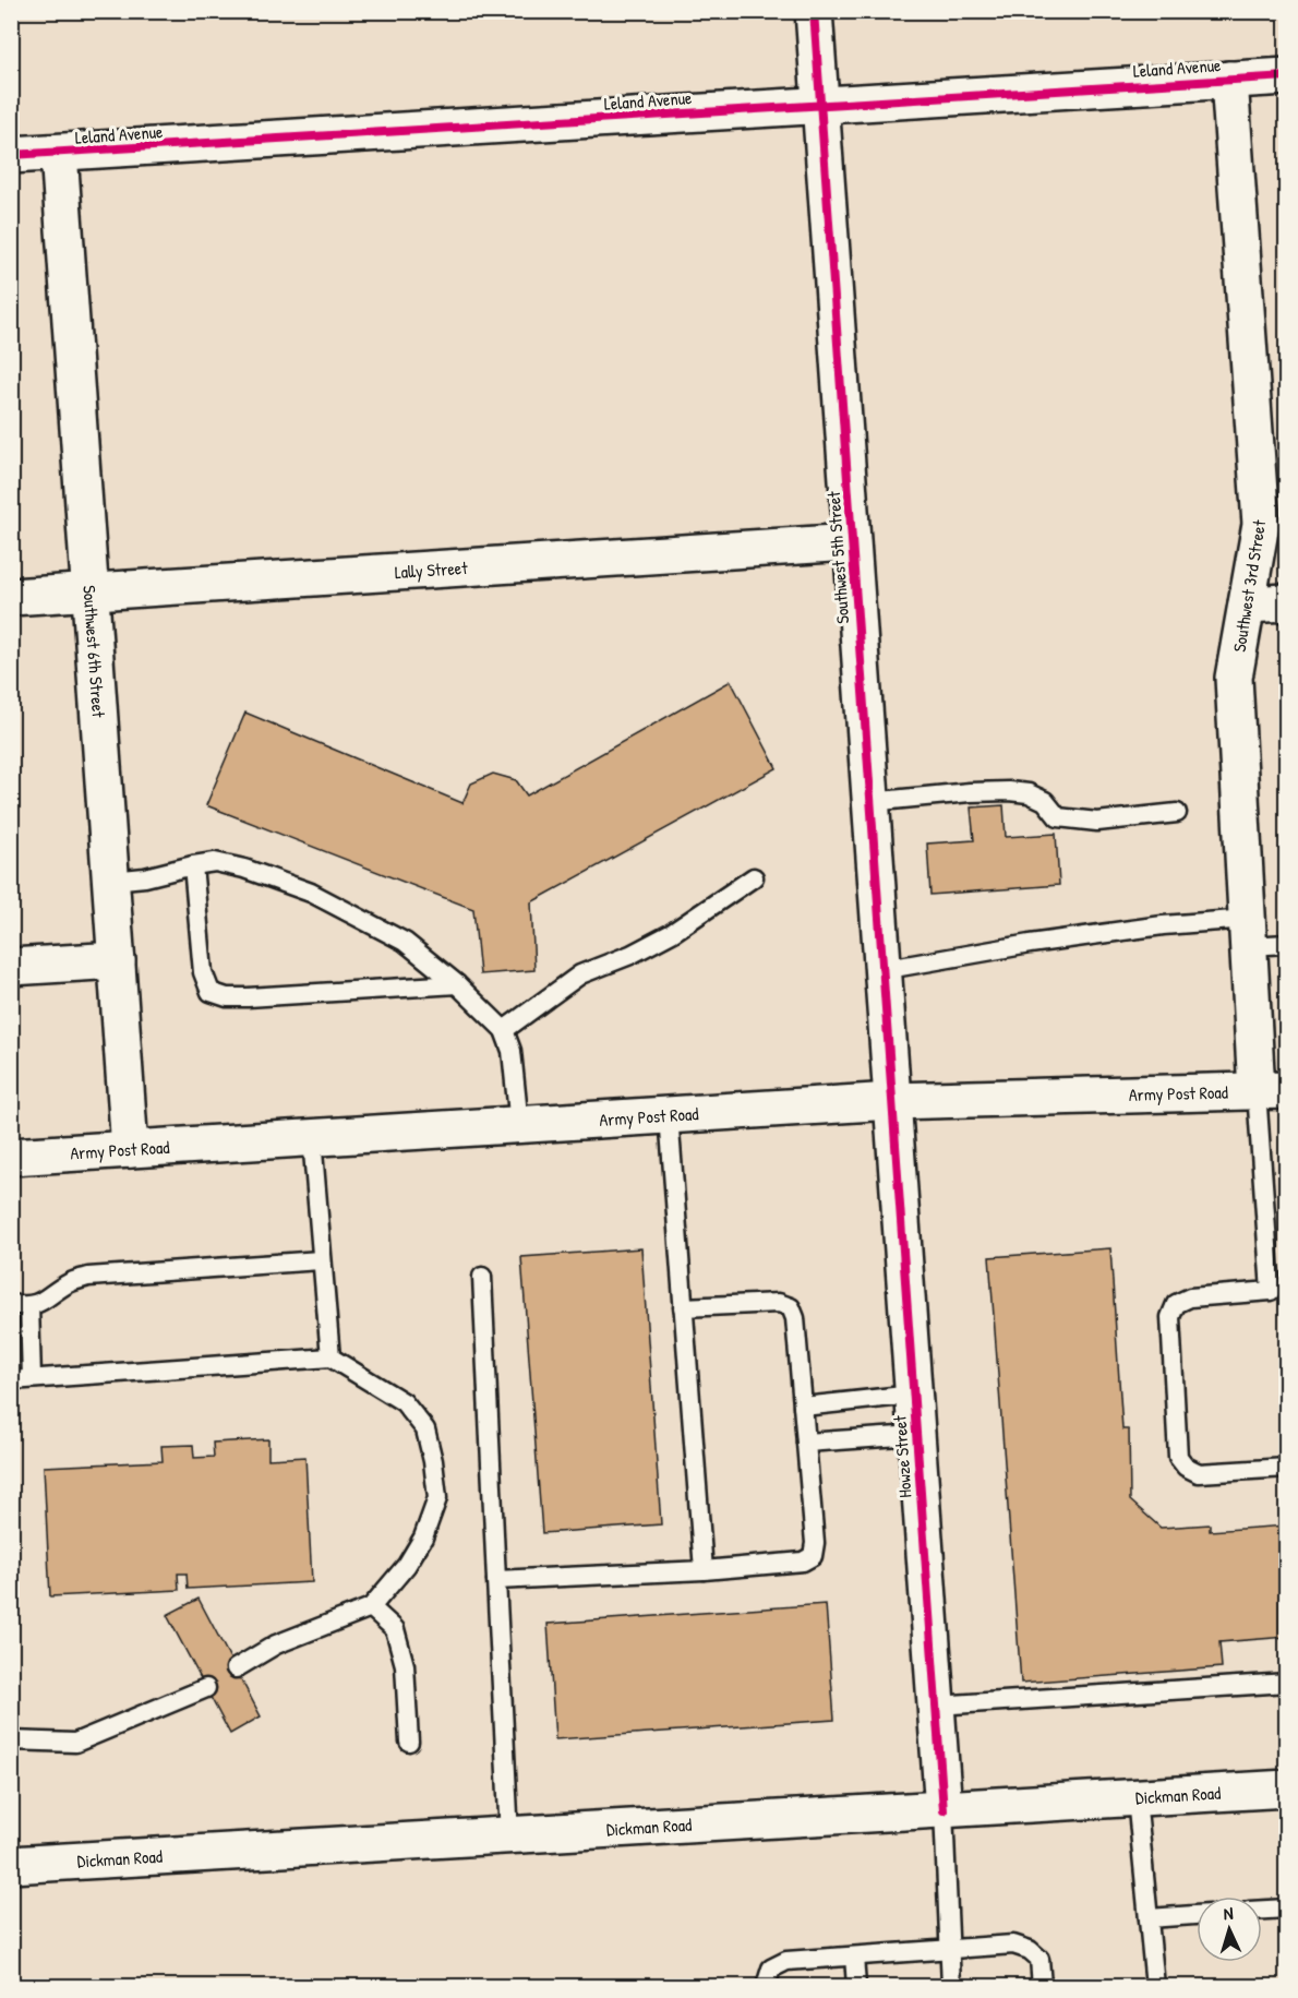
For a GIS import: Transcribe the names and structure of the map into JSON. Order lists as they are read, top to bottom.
{
  "streets": {
    "street": [
      "Leland Avenue",
      "Southwest 5th Street",
      "Lally Street",
      "Southwest 3rd Street",
      "Southwest 6th Street",
      "Army Post Road",
      "Howze Street",
      "Dickman Road"
    ]
  },
  "crossings": [
    ["Leland Avenue", "Southwest 5th Street"],
    ["Leland Avenue", "Southwest 3rd Street"],
    ["Leland Avenue", "Southwest 6th Street"],
    ["Southwest 5th Street", "Lally Street"],
    ["Southwest 5th Street", "Army Post Road"],
    ["Southwest 5th Street", "Howze Street"],
    ["Lally Street", "Southwest 6th Street"],
    ["Southwest 3rd Street", "Army Post Road"],
    ["Southwest 6th Street", "Army Post Road"],
    ["Army Post Road", "Howze Street"],
    ["Howze Street", "Dickman Road"]
  ],
  "north": "top"
}
